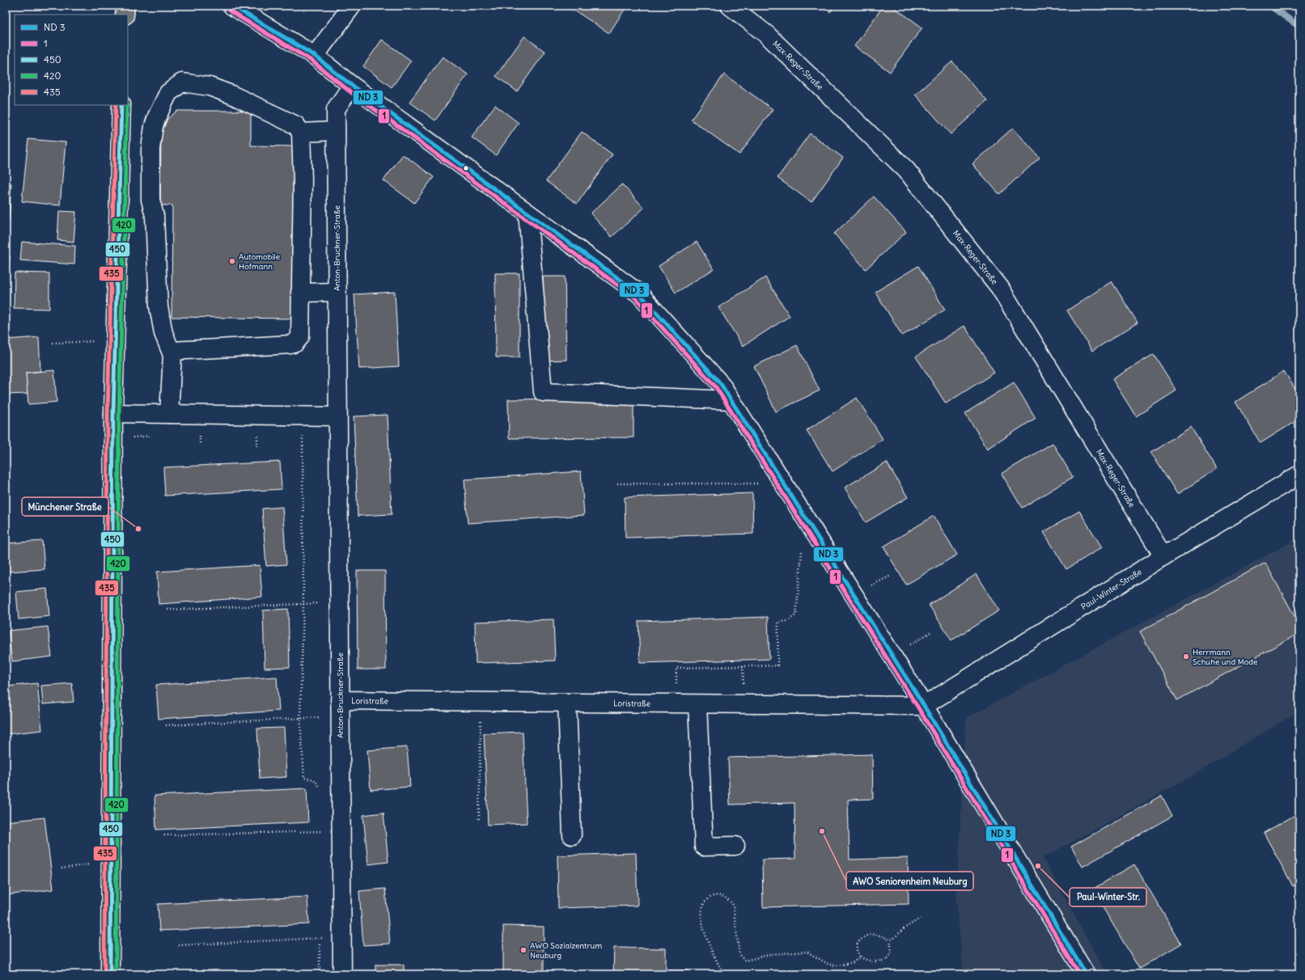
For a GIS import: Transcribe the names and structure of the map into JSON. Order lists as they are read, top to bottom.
{
  "streets": {
    "street": [
      "Max-Reger-Straße",
      "Anton-Bruckner-Straße",
      "Paul-Winter-Straße",
      "Loristraße"
    ]
  },
  "crossings": [
    ["Max-Reger-Straße", "Paul-Winter-Straße"],
    ["Anton-Bruckner-Straße", "Loristraße"],
    ["Paul-Winter-Straße", "Loristraße"]
  ],
  "places": [
    "Automobile Hofmann",
    "Münchener Straße",
    "Herrmann Schuhe und Mode",
    "AWO Seniorenheim Neuburg",
    "Paul-Winter-Str.",
    "AWO Sozialzentrum Neuburg"
  ],
  "lines": [
    "transit line 1",
    "transit line 450",
    "transit line 420",
    "transit line 435"
  ],
  "legend": [
    "ND 3",
    "1",
    "450",
    "420",
    "435"
  ]
}
